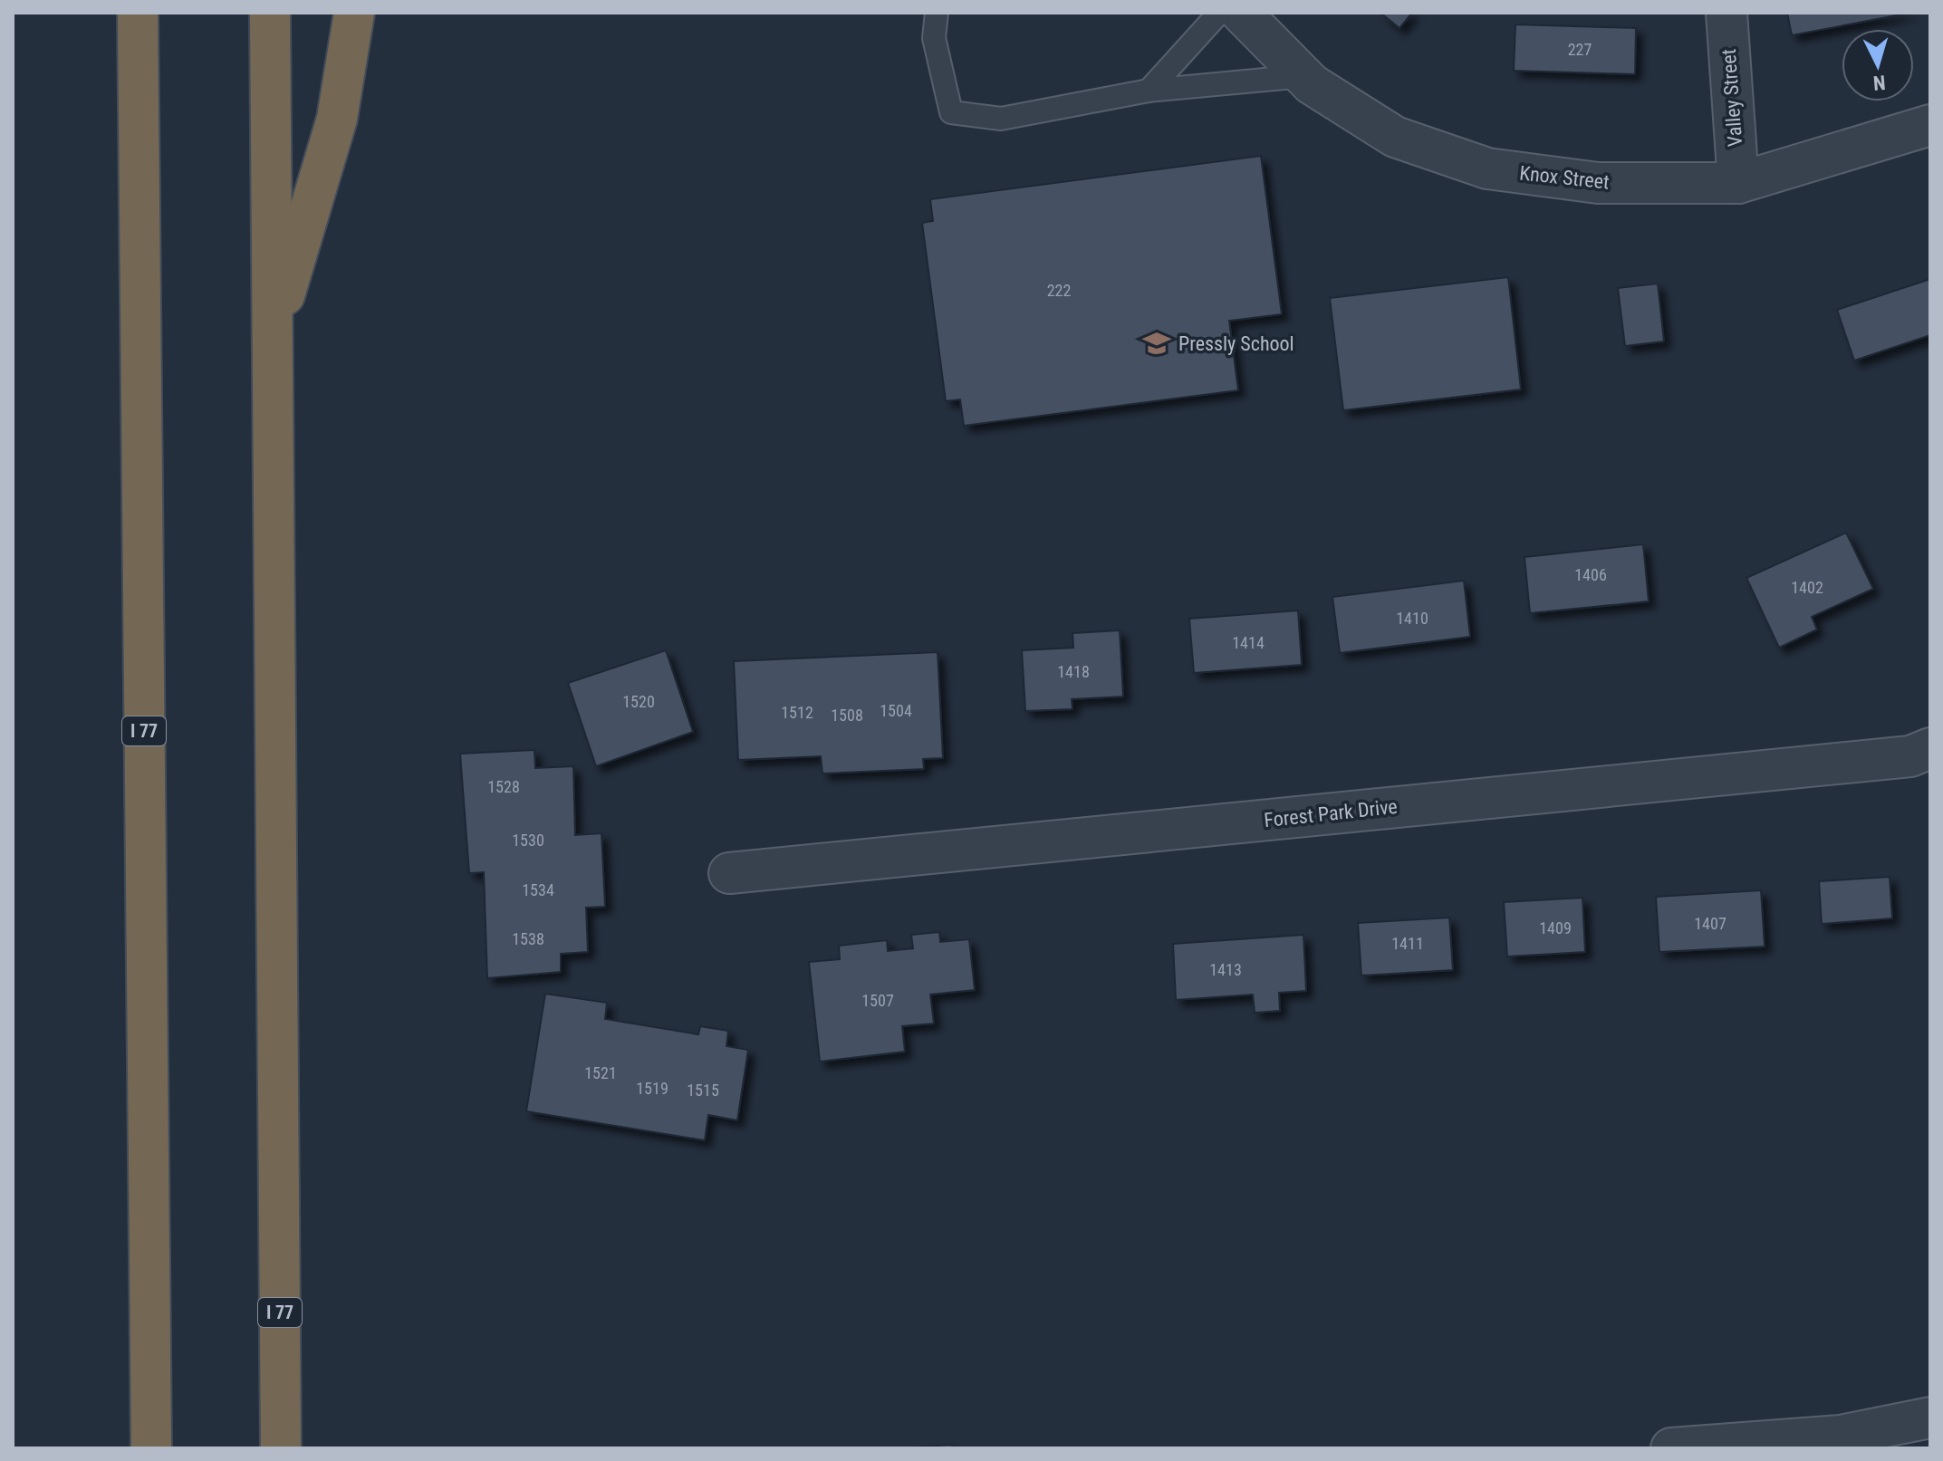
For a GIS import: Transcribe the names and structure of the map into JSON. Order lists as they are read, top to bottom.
{
  "streets": {
    "highway": ["I 77"],
    "street": ["Valley Street", "Knox Street", "Forest Park Drive"]
  },
  "crossings": [
    ["Valley Street", "Knox Street"]
  ],
  "places": {
    "school or university": ["Pressly School"]
  },
  "house_numbers": [
    "227",
    "222",
    "1406",
    "1402",
    "1410",
    "1414",
    "1418",
    "1520",
    "1504",
    "1512",
    "1508",
    "1528",
    "1530",
    "1534",
    "1407",
    "1409",
    "1538",
    "1411",
    "1413",
    "1507",
    "1521",
    "1519",
    "1515"
  ],
  "north": "bottom"
}
